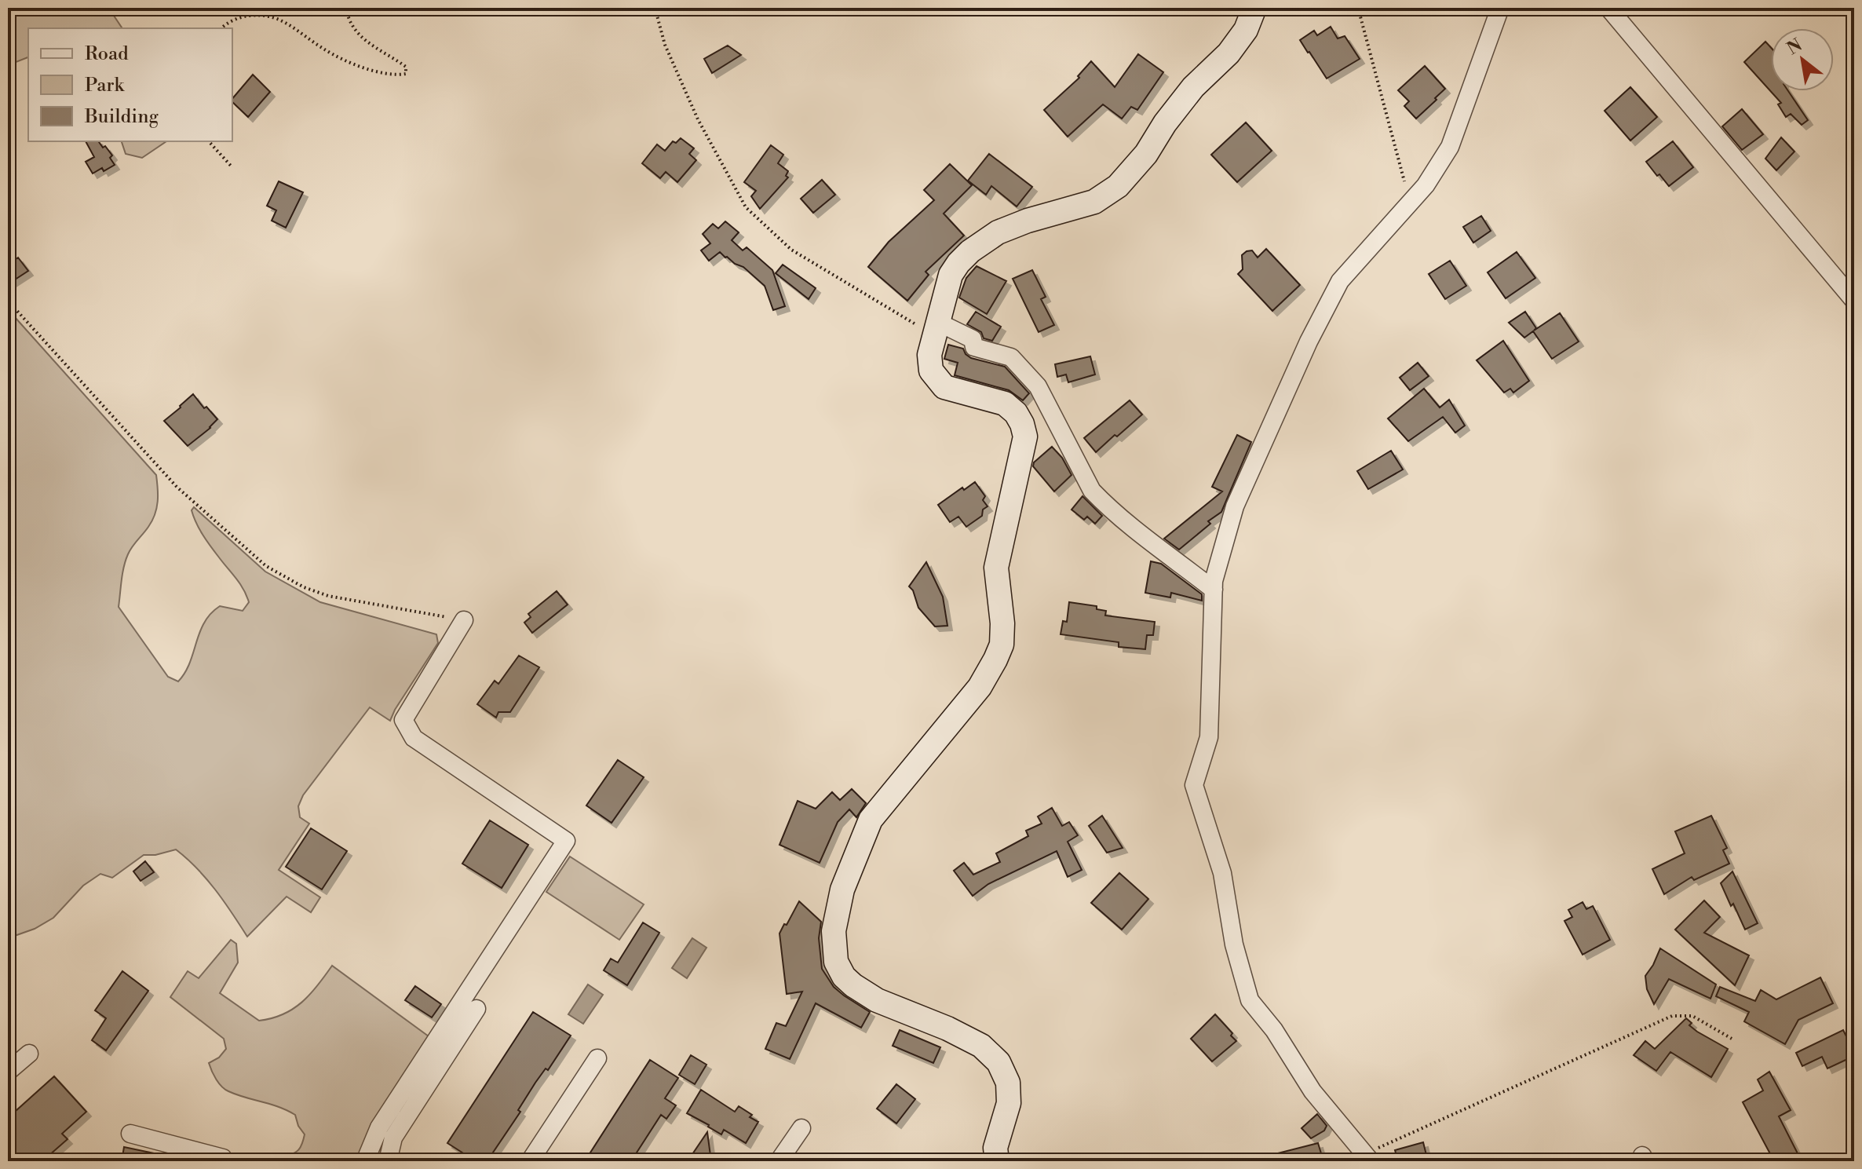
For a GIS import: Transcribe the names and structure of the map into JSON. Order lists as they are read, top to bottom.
{
  "legend": ["Road", "Park", "Building"],
  "north": "top left"
}
